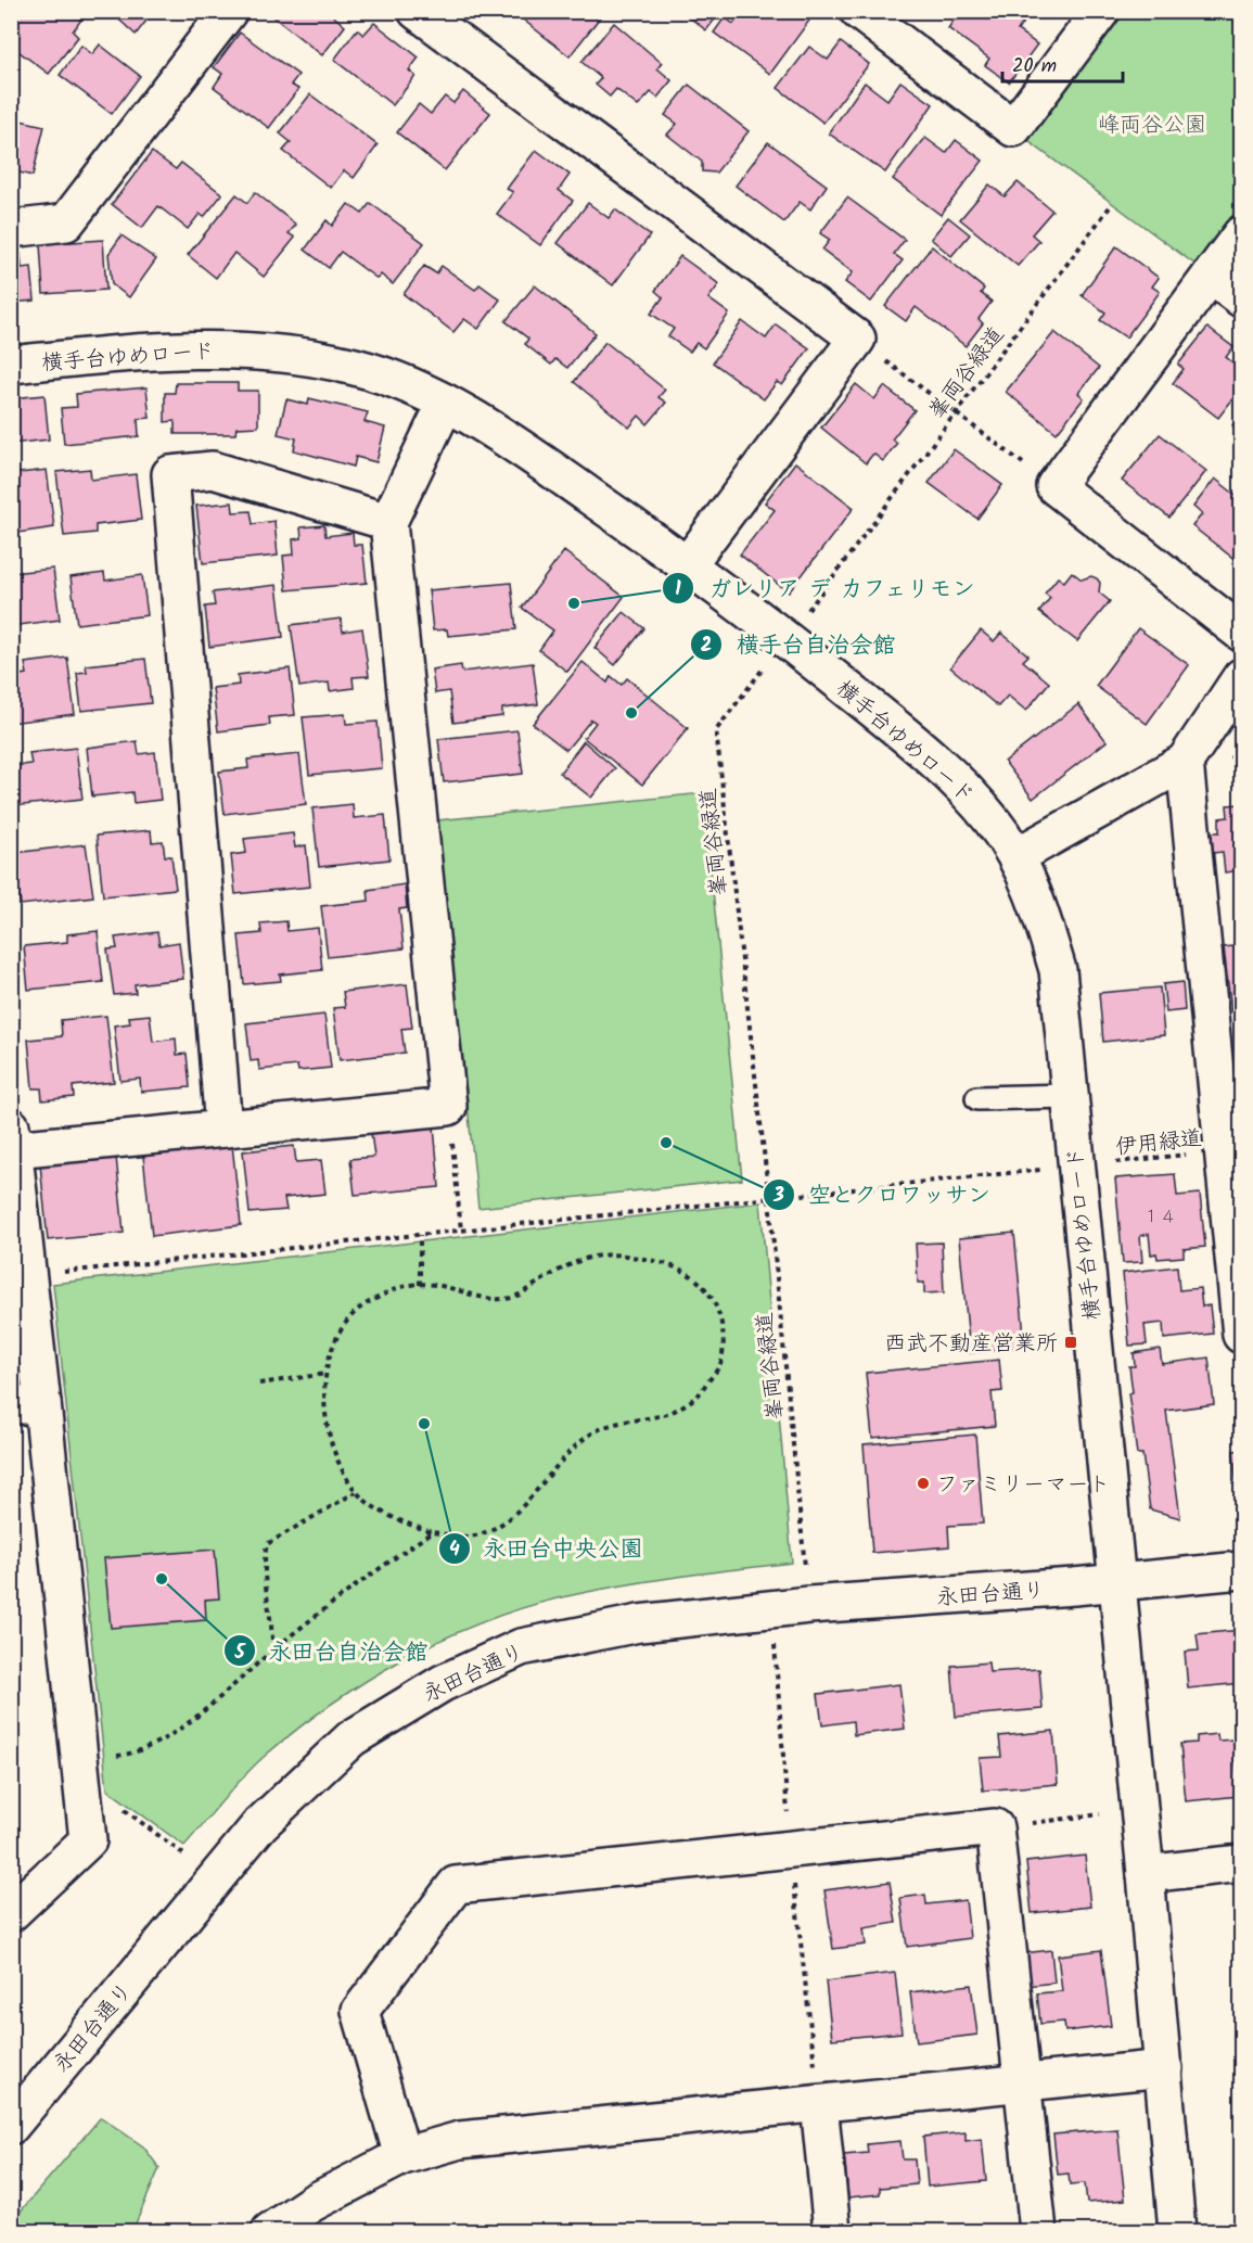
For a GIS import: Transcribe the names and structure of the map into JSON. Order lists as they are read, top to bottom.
{
  "streets": {
    "street": ["横手台ゆめロード", "永田台通り"],
    "path": ["峯両谷緑道", "伊用緑道"]
  },
  "crossings": [
    ["横手台ゆめロード", "峯両谷緑道"],
    ["横手台ゆめロード", "伊用緑道"],
    ["横手台ゆめロード", "永田台通り"],
    ["峯両谷緑道", "伊用緑道"],
    ["峯両谷緑道", "永田台通り"]
  ],
  "parks": ["峰両谷公園"],
  "places": {
    "other": [
      "ガレリア デ カフェリモン",
      "横手台自治会館",
      "空とクロワッサン",
      "永田台中央公園",
      "ファミリーマート",
      "永田台自治会館"
    ],
    "transit": ["西武不動産営業所"]
  },
  "house_numbers": ["１４"],
  "scale_bar": "20 m"
}
